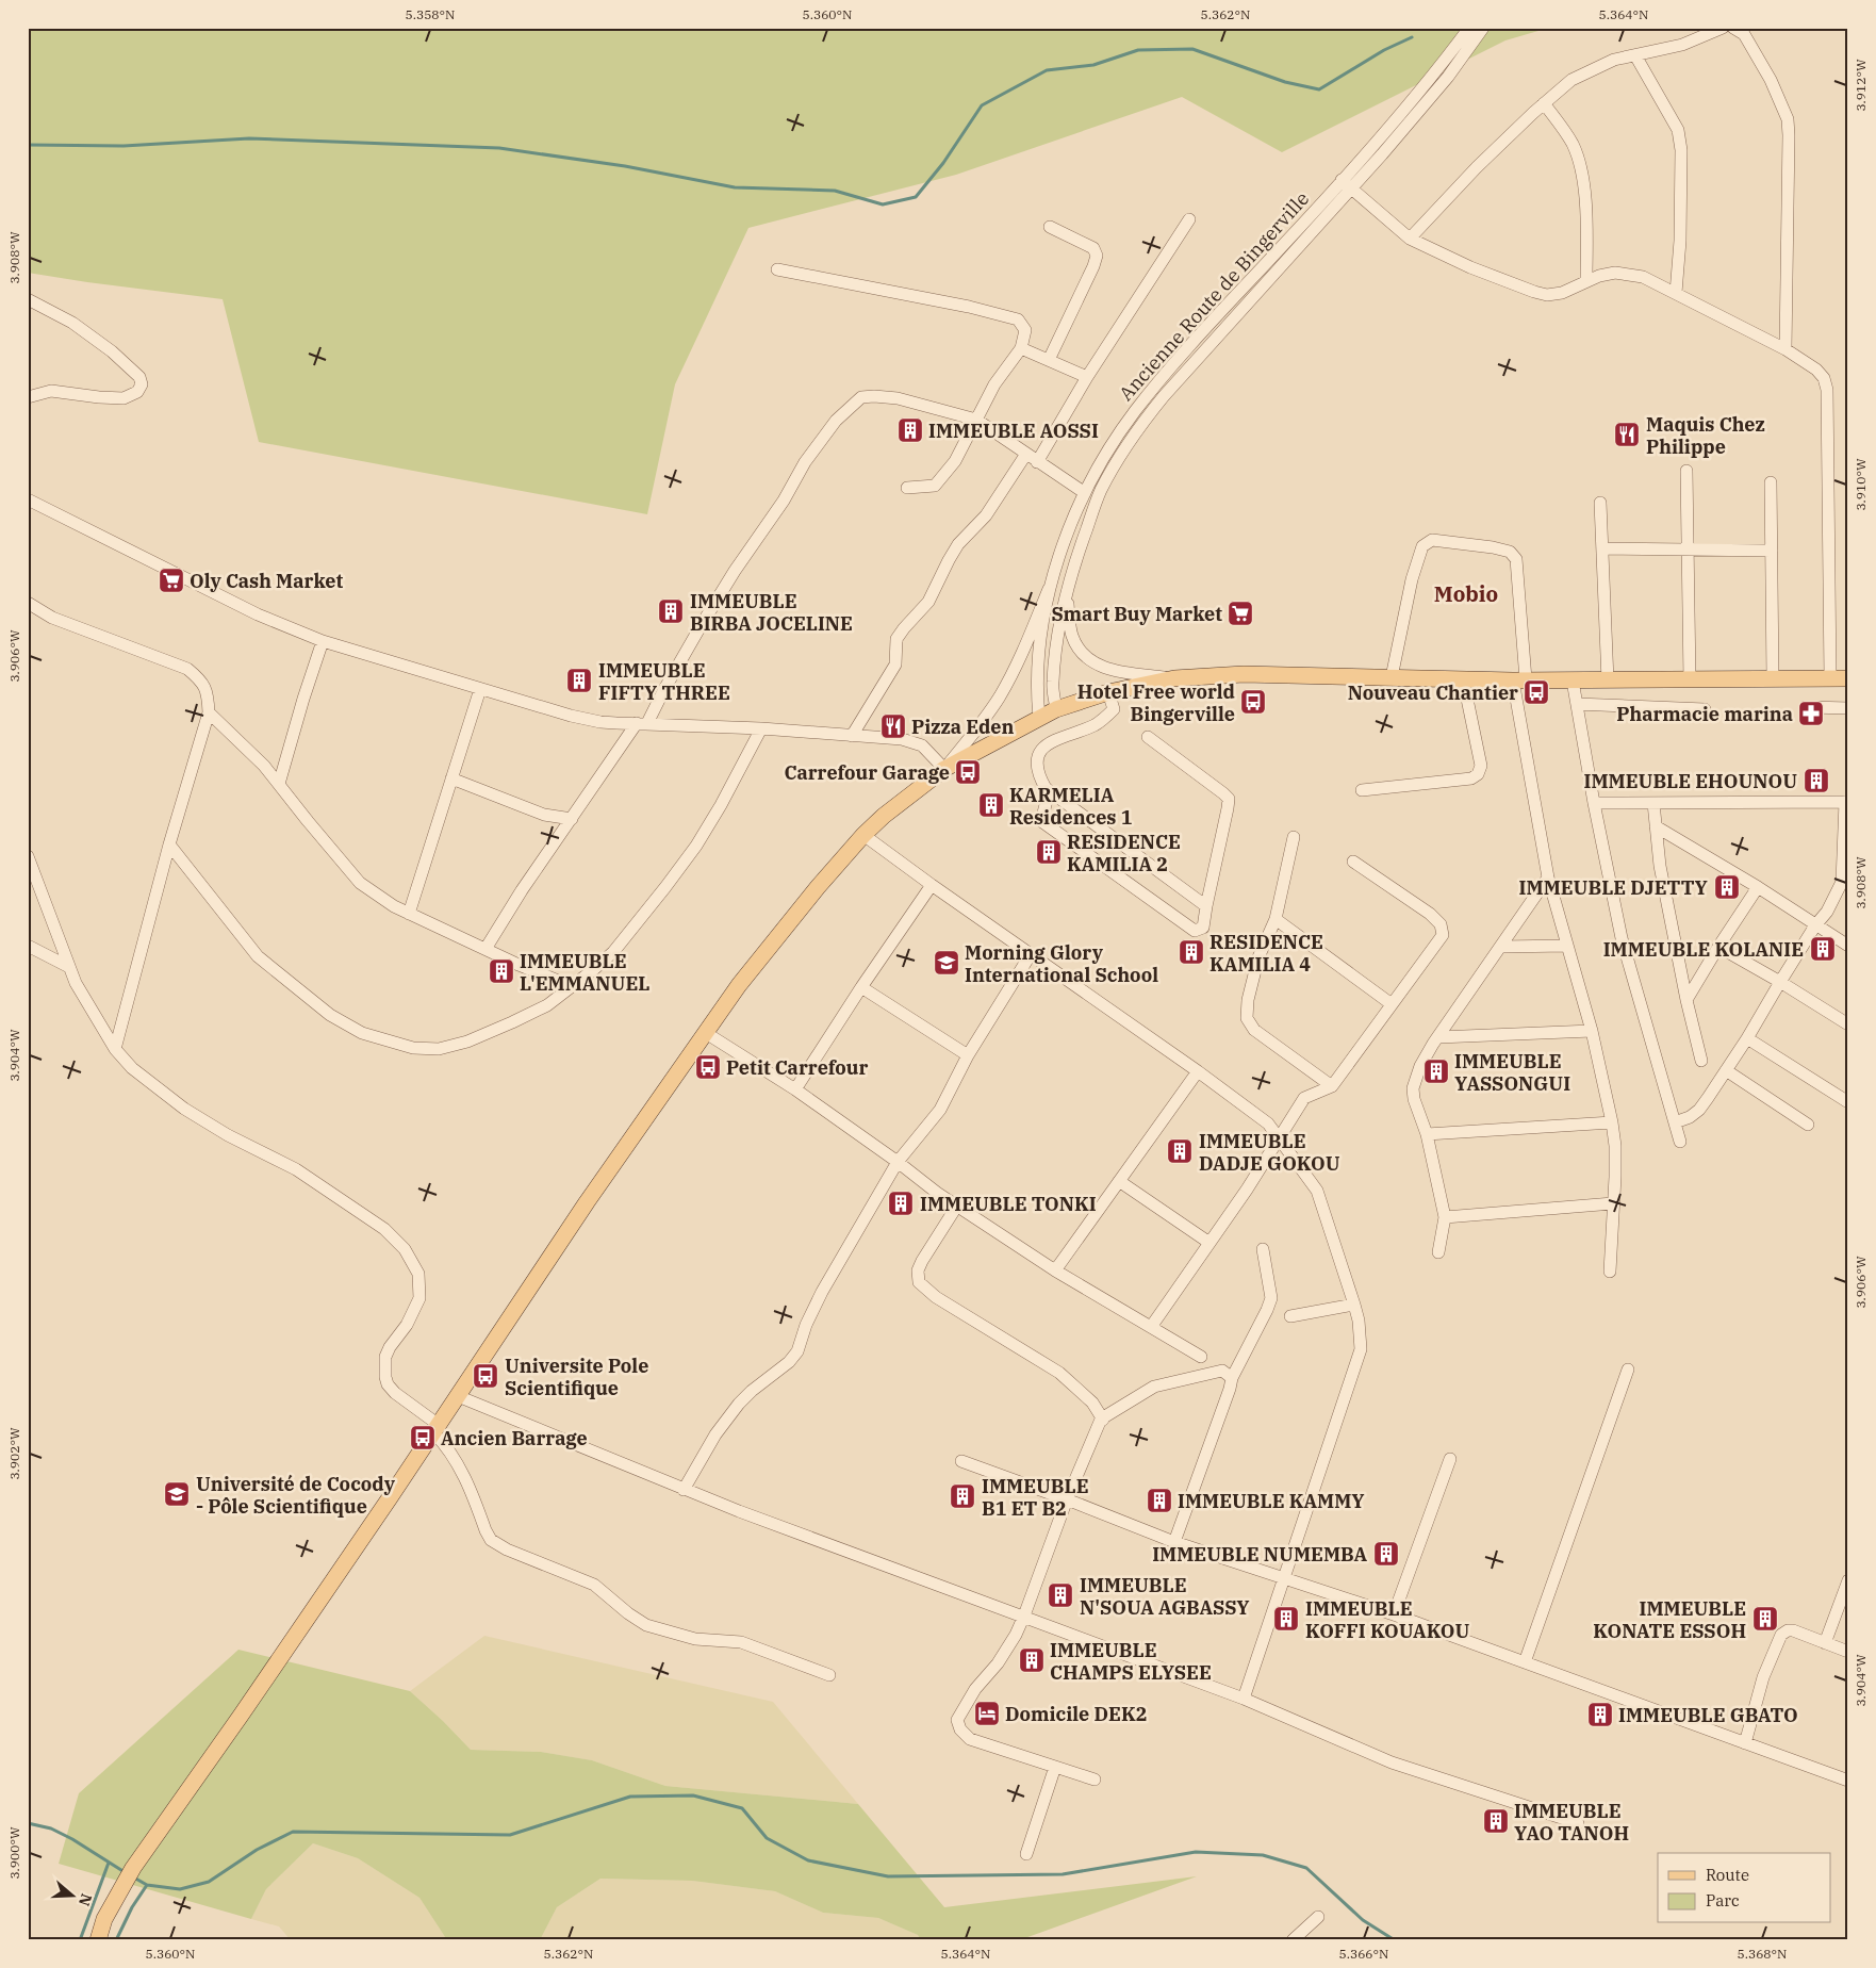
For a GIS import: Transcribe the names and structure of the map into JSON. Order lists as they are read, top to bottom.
{
  "streets": {
    "street": ["Ancienne Route de Bingerville"]
  },
  "districts": ["Mobio"],
  "places": {
    "building": [
      "IMMEUBLE AOSSI",
      "IMMEUBLE BIRBA JOCELINE",
      "IMMEUBLE FIFTY THREE",
      "IMMEUBLE EHOUNOU",
      "KARMELIA Residences 1",
      "RESIDENCE KAMILIA 2",
      "IMMEUBLE DJETTY",
      "IMMEUBLE KOLANIE",
      "RESIDENCE KAMILIA 4",
      "IMMEUBLE L'EMMANUEL",
      "IMMEUBLE YASSONGUI",
      "IMMEUBLE DADJE GOKOU",
      "IMMEUBLE TONKI",
      "IMMEUBLE B1 ET B2",
      "IMMEUBLE KAMMY",
      "IMMEUBLE NUMEMBA",
      "IMMEUBLE N'SOUA AGBASSY",
      "IMMEUBLE KOFFI KOUAKOU",
      "IMMEUBLE KONATE ESSOH",
      "IMMEUBLE CHAMPS ELYSEE",
      "IMMEUBLE GBATO",
      "IMMEUBLE YAO TANOH"
    ],
    "restaurant": ["Maquis Chez Philippe", "Pizza Eden"],
    "supermarket": ["Oly Cash Market", "Smart Buy Market"],
    "bus stop": [
      "Nouveau Chantier",
      "Hotel Free world Bingerville",
      "Carrefour Garage",
      "Petit Carrefour",
      "Universite Pole Scientifique",
      "Ancien Barrage"
    ],
    "pharmacy": ["Pharmacie marina"],
    "school or university": ["Morning Glory International School", "Université de Cocody - Pôle Scientifique"],
    "hotel": ["Domicile DEK2"]
  },
  "legend": ["Route", "Parc"],
  "north": "right",
  "coordinates": [
    "5.358°N",
    "5.360°N",
    "5.362°N",
    "5.364°N",
    "3.912°W",
    "3.908°W",
    "3.910°W",
    "3.906°W",
    "3.904°W",
    "3.902°W",
    "3.900°W",
    "5.366°N",
    "5.368°N"
  ]
}
